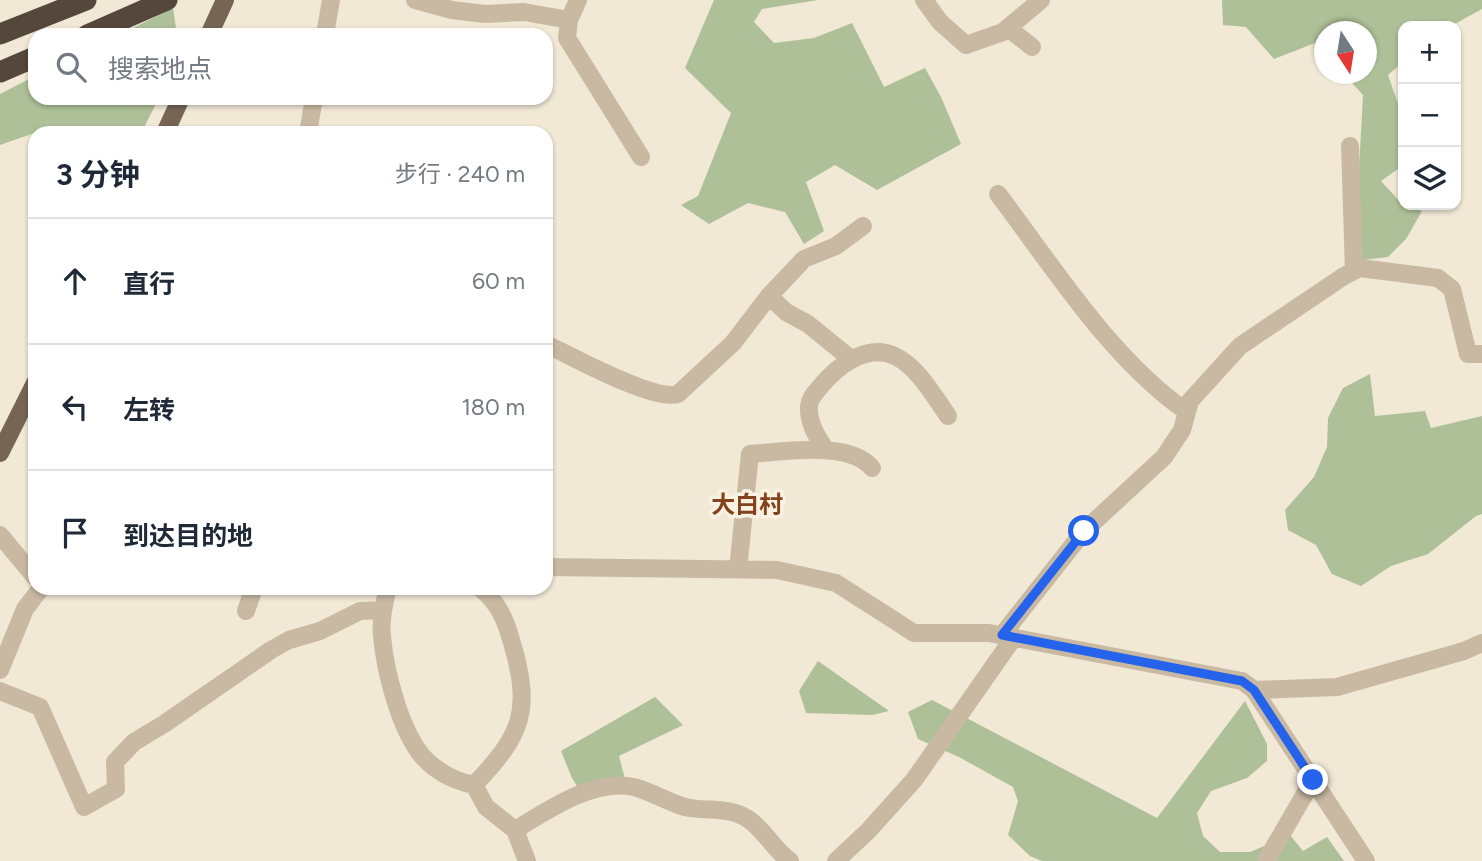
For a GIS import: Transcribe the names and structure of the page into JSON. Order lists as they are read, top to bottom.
{
  "districts": ["大白村"],
  "north": "bottom",
  "page": {
    "map_buttons": ["+", "−"],
    "search": "搜索地点",
    "heading": ["3 分钟", "步行 · 240 m"],
    "list": [
      ["直行", "60 m"],
      ["左转", "180 m"],
      "到达目的地"
    ]
  }
}
